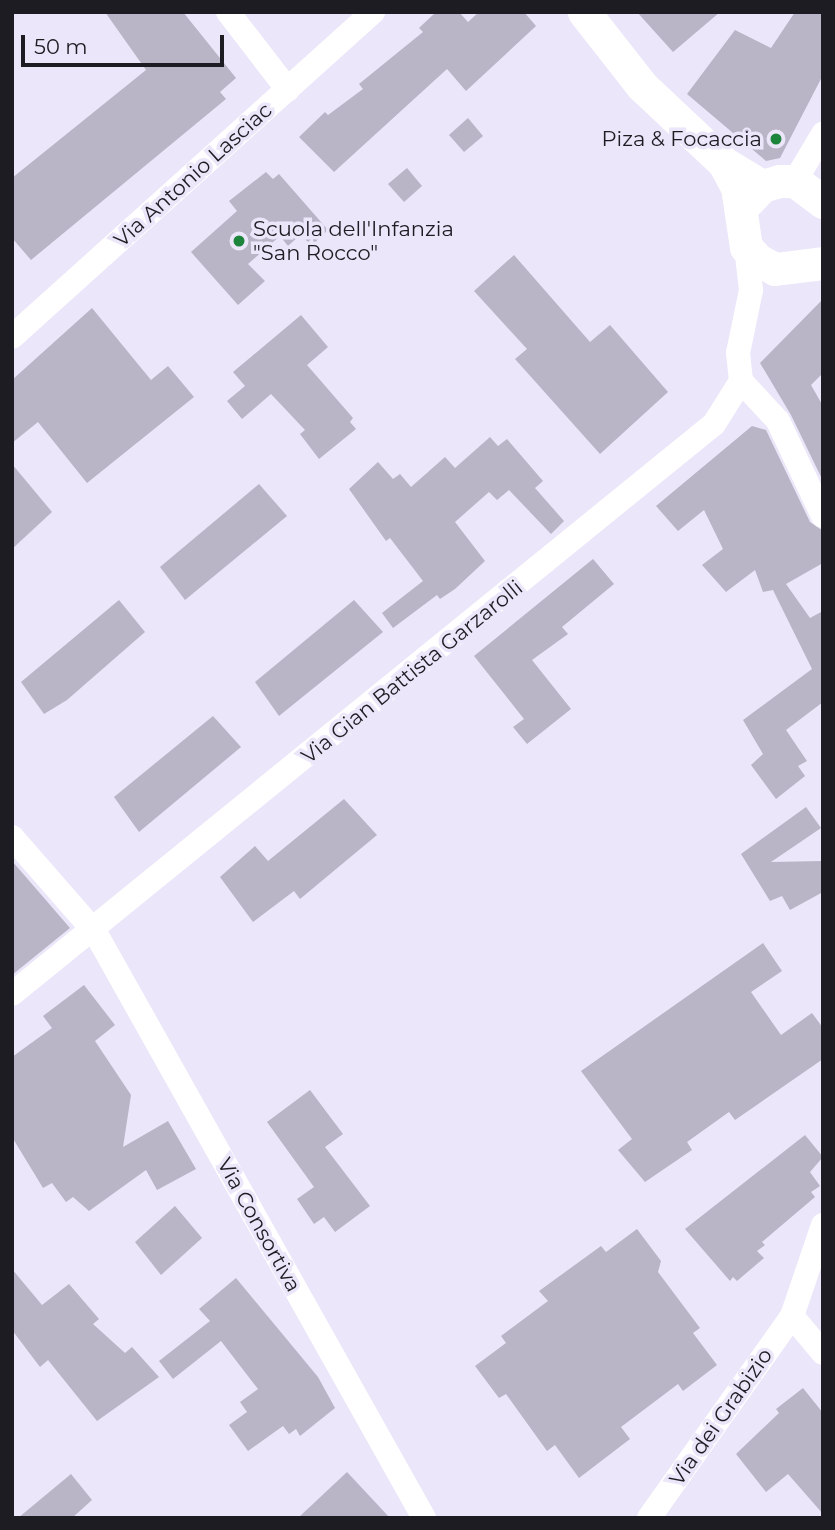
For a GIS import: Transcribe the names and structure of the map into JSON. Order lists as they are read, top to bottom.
{
  "streets": {
    "street": [
      "Via Antonio Lasciac",
      "Via Gian Battista Garzarolli",
      "Via Consortiva",
      "Via dei Grabizio"
    ]
  },
  "crossings": [
    ["Via Gian Battista Garzarolli", "Via Consortiva"]
  ],
  "places": ["Piza & Focaccia", "Scuola dell'Infanzia \"San Rocco\""],
  "scale_bar": "50 m"
}
